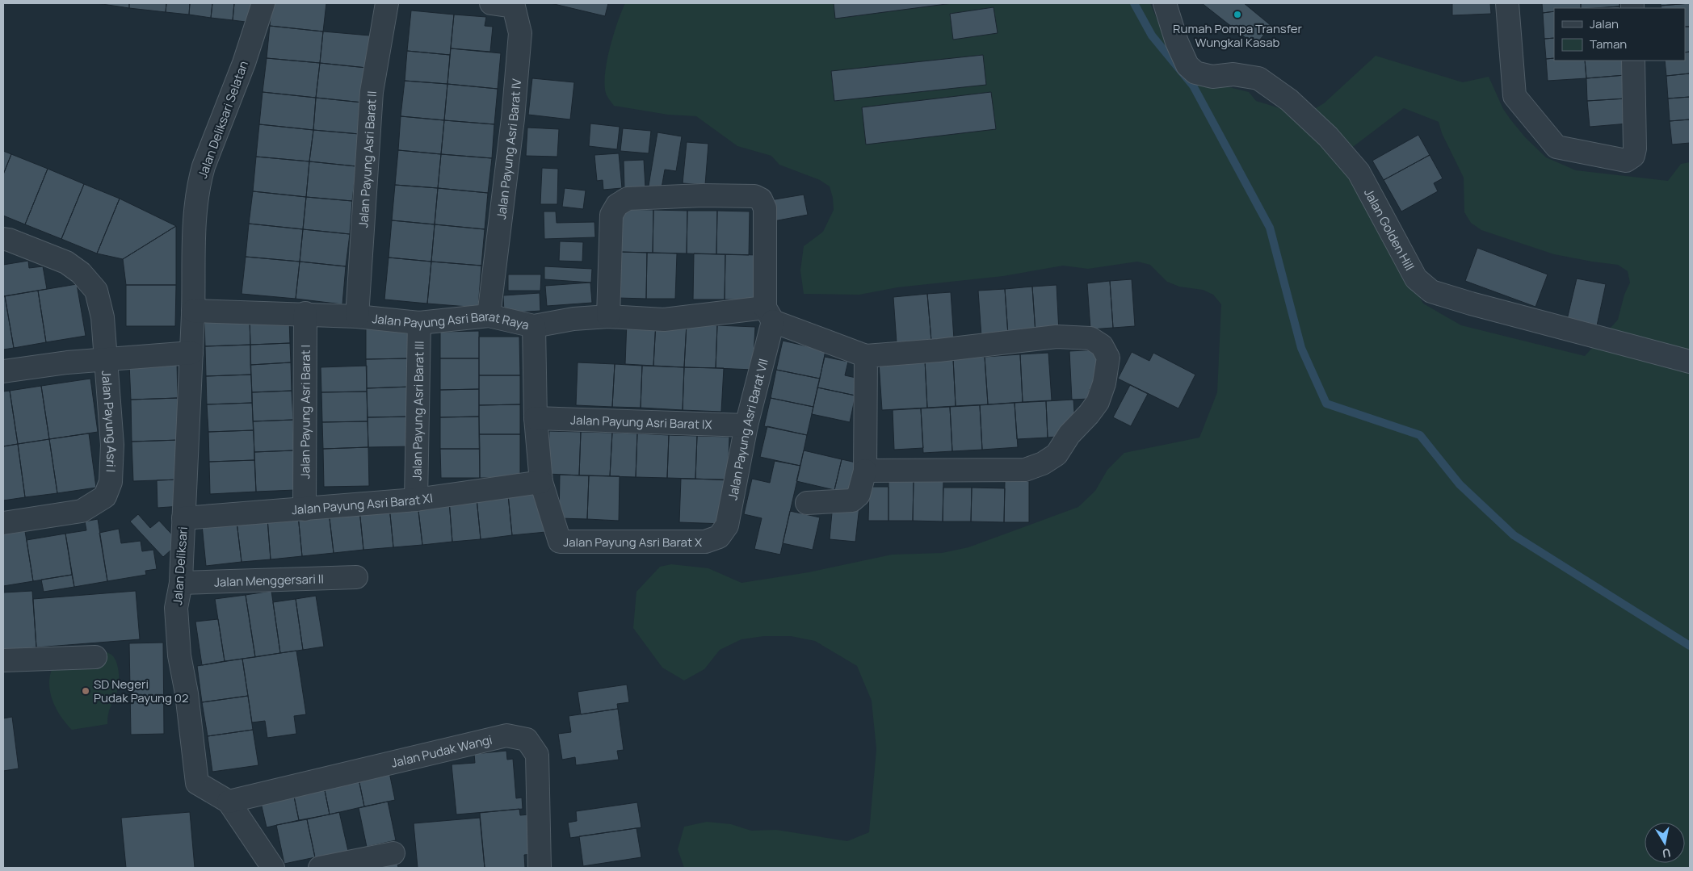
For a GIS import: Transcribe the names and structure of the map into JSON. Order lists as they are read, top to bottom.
{
  "streets": {
    "street": [
      "Jalan Deliksari Selatan",
      "Jalan Payung Asri Barat IV",
      "Jalan Payung Asri Barat II",
      "Jalan Golden Hill",
      "Jalan Payung Asri Barat Raya",
      "Jalan Payung Asri Barat I",
      "Jalan Payung Asri Barat III",
      "Jalan Payung Asri I",
      "Jalan Payung Asri Barat IX",
      "Jalan Payung Asri Barat VII",
      "Jalan Payung Asri Barat XI",
      "Jalan Payung Asri Barat X",
      "Jalan Deliksari",
      "Jalan Menggersari II",
      "Jalan Pudak Wangi"
    ]
  },
  "crossings": [
    ["Jalan Deliksari Selatan", "Jalan Payung Asri Barat Raya"],
    ["Jalan Deliksari Selatan", "Jalan Deliksari"],
    ["Jalan Payung Asri Barat IV", "Jalan Payung Asri Barat Raya"],
    ["Jalan Payung Asri Barat II", "Jalan Payung Asri Barat Raya"],
    ["Jalan Payung Asri Barat Raya", "Jalan Payung Asri Barat I"],
    ["Jalan Payung Asri Barat Raya", "Jalan Payung Asri Barat III"],
    ["Jalan Payung Asri Barat Raya", "Jalan Payung Asri Barat VII"],
    ["Jalan Payung Asri Barat Raya", "Jalan Deliksari"],
    ["Jalan Payung Asri Barat I", "Jalan Payung Asri Barat XI"],
    ["Jalan Payung Asri Barat III", "Jalan Payung Asri Barat XI"],
    ["Jalan Payung Asri Barat IX", "Jalan Payung Asri Barat VII"],
    ["Jalan Payung Asri Barat VII", "Jalan Payung Asri Barat X"],
    ["Jalan Payung Asri Barat XI", "Jalan Payung Asri Barat X"],
    ["Jalan Payung Asri Barat XI", "Jalan Deliksari"],
    ["Jalan Deliksari", "Jalan Menggersari II"],
    ["Jalan Deliksari", "Jalan Pudak Wangi"]
  ],
  "places": ["Rumah Pompa Transfer Wungkal Kasab", "SD Negeri Pudak Payung 02"],
  "legend": ["Jalan", "Taman"],
  "north": "bottom"
}
